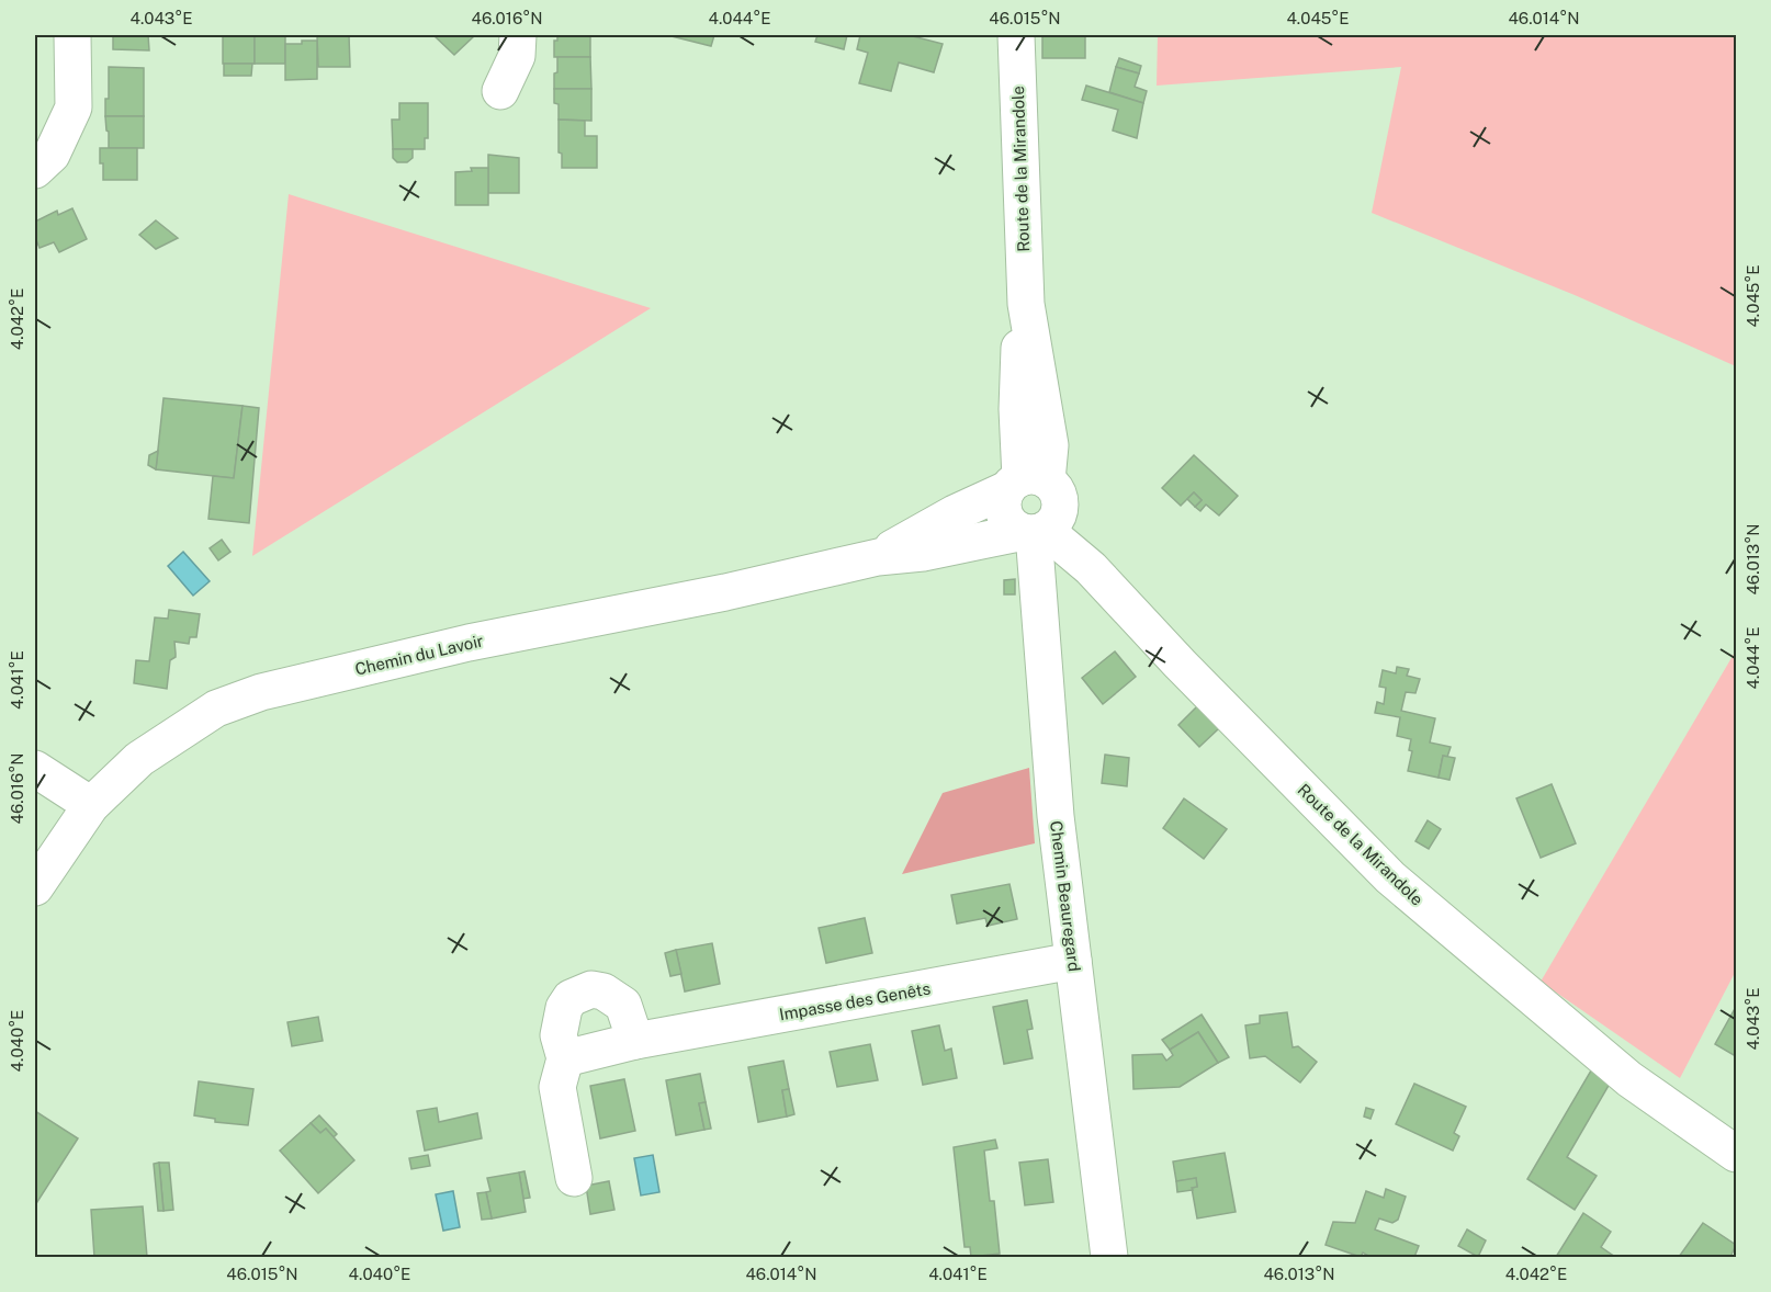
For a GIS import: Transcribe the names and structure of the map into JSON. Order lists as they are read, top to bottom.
{
  "streets": {
    "street": [
      "Route de la Mirandole",
      "Chemin du Lavoir",
      "Chemin Beauregard",
      "Impasse des Genêts"
    ]
  },
  "crossings": [
    ["Route de la Mirandole", "Chemin du Lavoir"],
    ["Route de la Mirandole", "Chemin Beauregard"],
    ["Chemin du Lavoir", "Chemin Beauregard"],
    ["Chemin Beauregard", "Impasse des Genêts"]
  ],
  "coordinates": [
    "4.043°E",
    "46.016°N",
    "4.044°E",
    "46.015°N",
    "4.045°E",
    "46.014°N",
    "4.042°E",
    "46.013°N",
    "4.041°E",
    "4.040°E"
  ]
}
